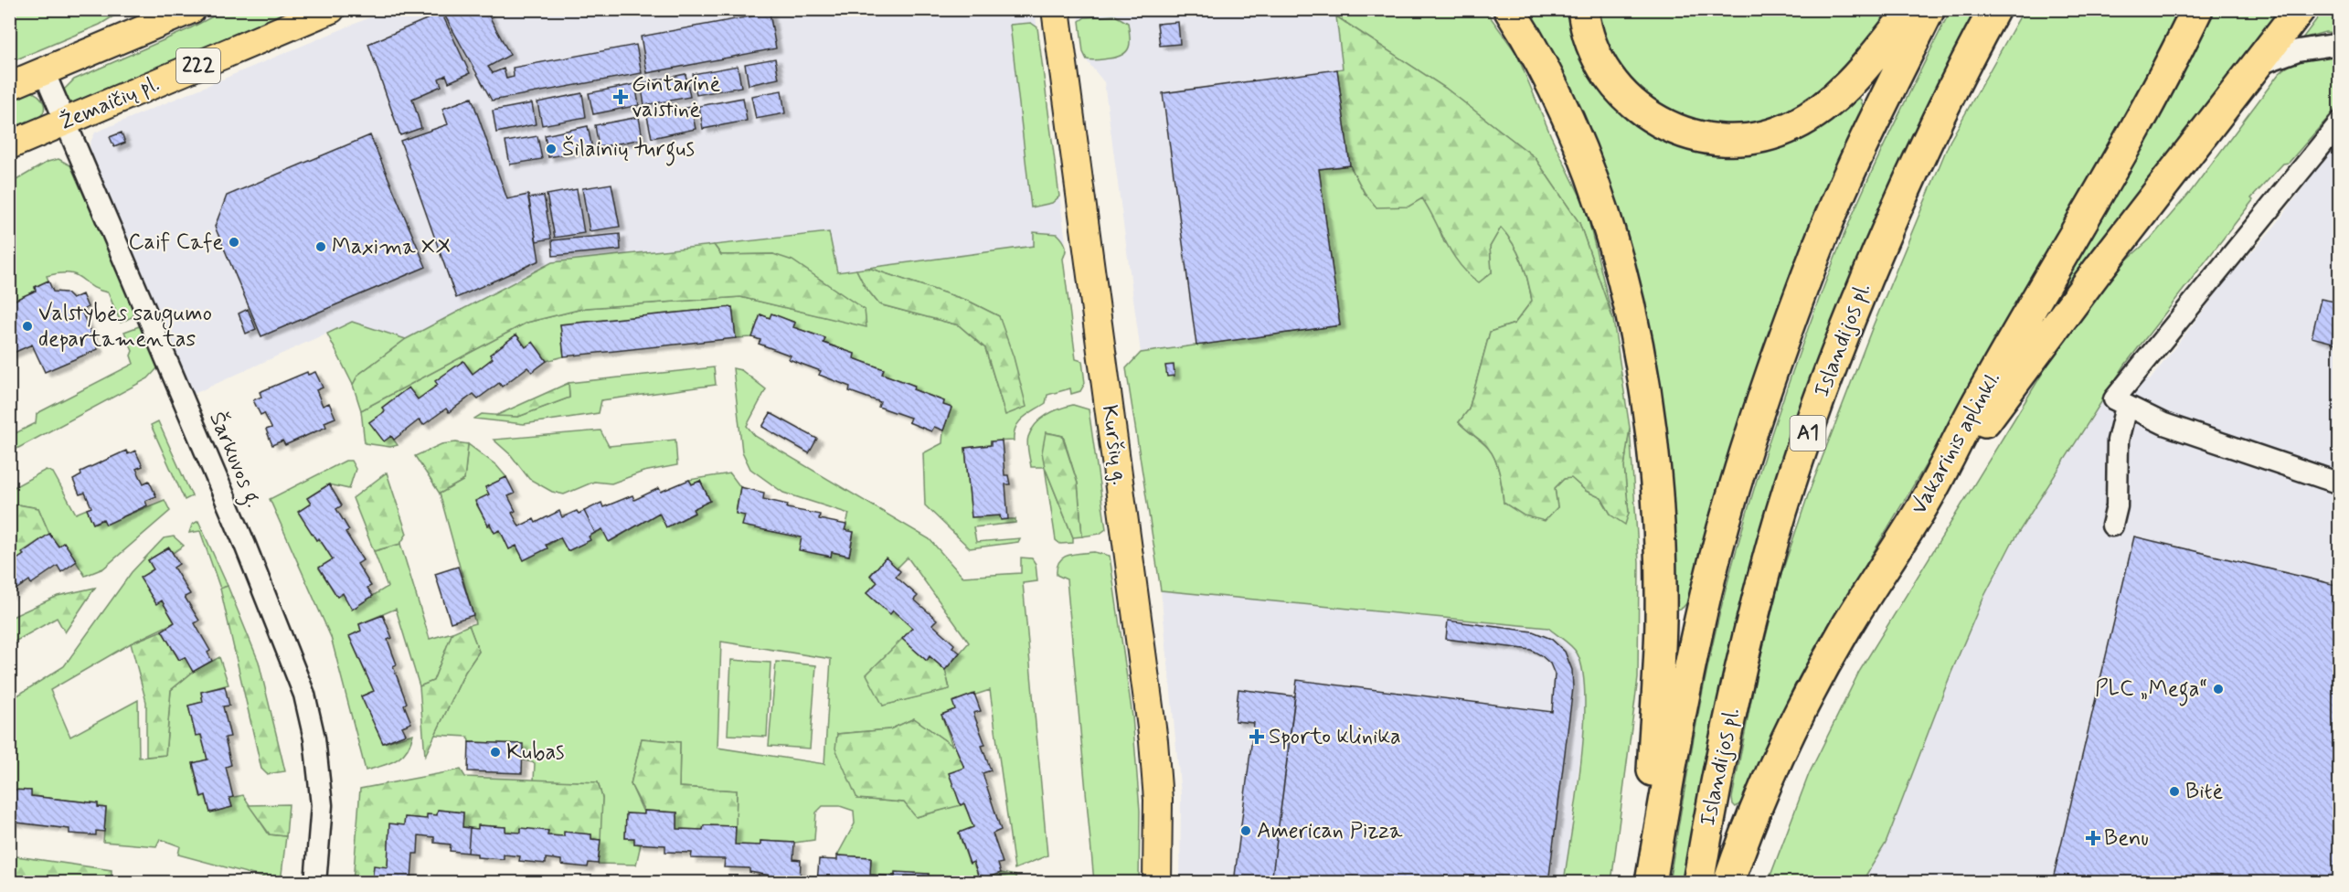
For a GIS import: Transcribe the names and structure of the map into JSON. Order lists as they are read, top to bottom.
{
  "streets": {
    "highway": ["Islandijos pl.", "A1", "Vakarinis aplinkl."],
    "main road": ["222", "Žemaičių pl.", "Kuršių g."],
    "street": ["Šarkuvos g."]
  },
  "crossings": [
    ["222", "Šarkuvos g."],
    ["Žemaičių pl.", "Šarkuvos g."]
  ],
  "places": {
    "health": ["Gintarinė vaistinė", "Sporto klinika", "Benu"],
    "other": [
      "Šilainių turgus",
      "Caif Cafe",
      "Maxima XX",
      "Valstybės saugumo departamentas",
      "PLC „Mega“",
      "Kubas",
      "Bitė",
      "American Pizza"
    ]
  }
}
